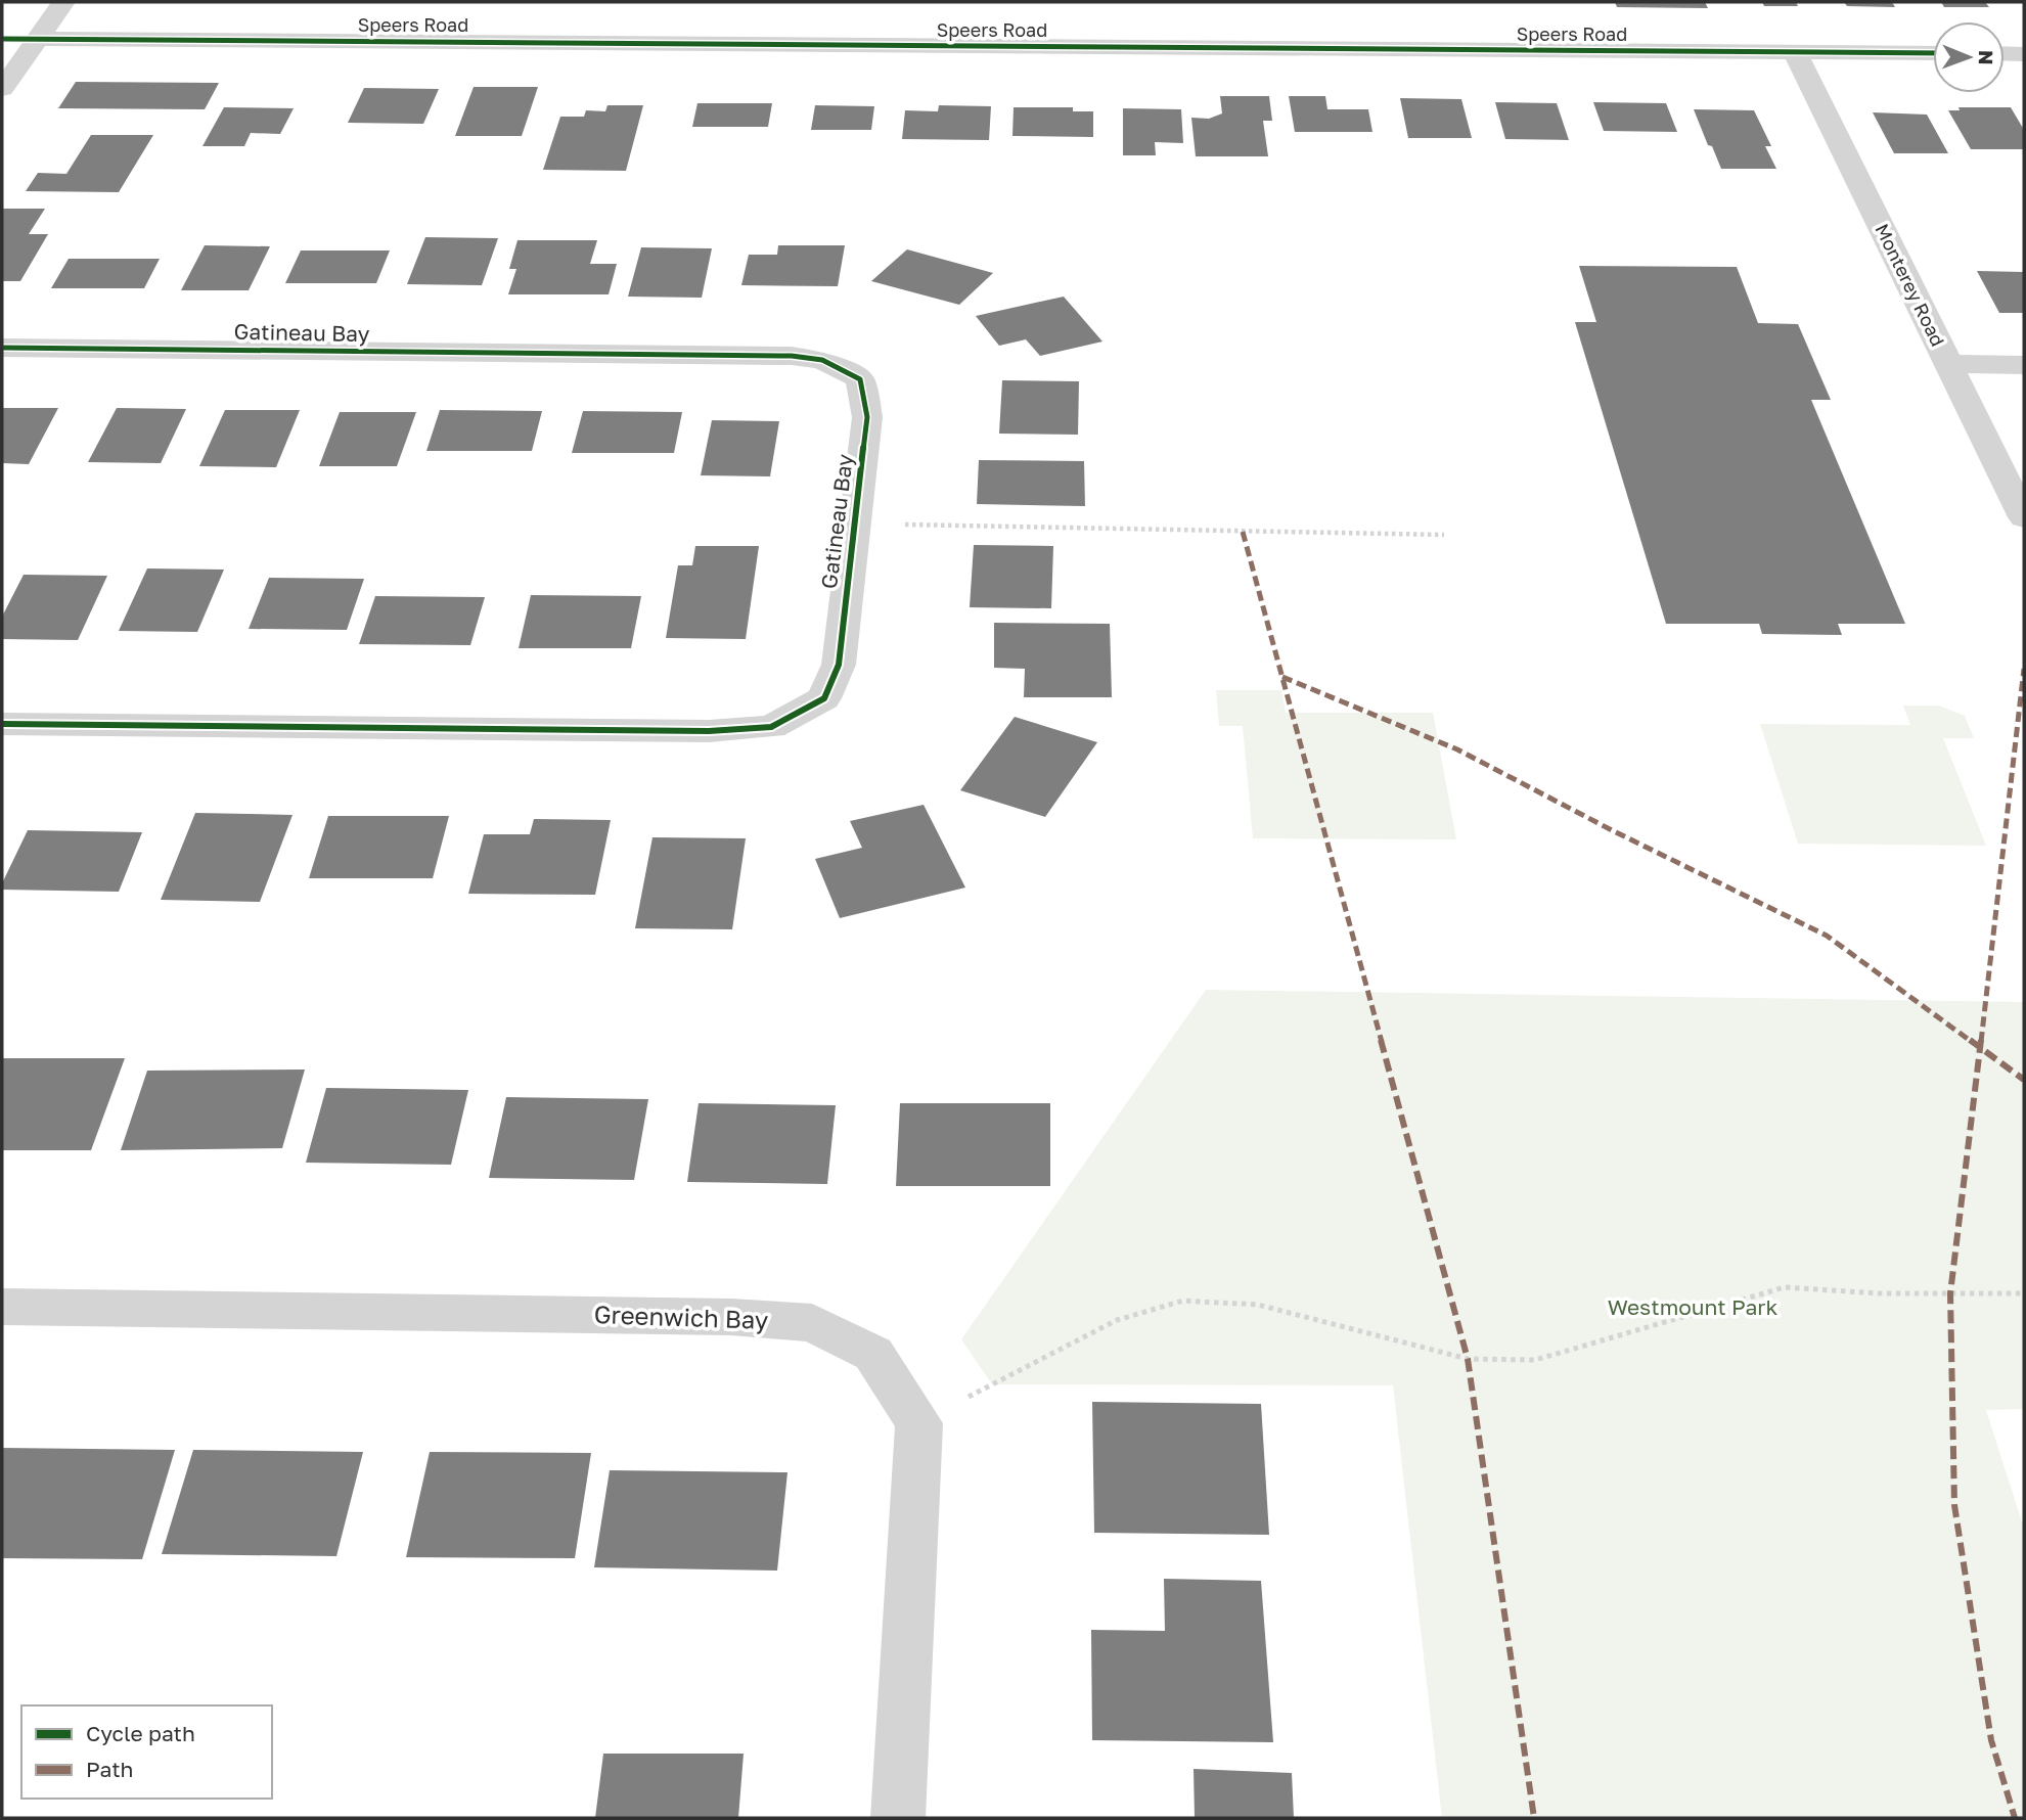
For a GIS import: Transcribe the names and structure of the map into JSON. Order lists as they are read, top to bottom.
{
  "streets": {
    "street": [
      "Speers Road",
      "Monterey Road",
      "Gatineau Bay",
      "Greenwich Bay"
    ]
  },
  "crossings": [
    ["Speers Road", "Monterey Road"]
  ],
  "parks": ["Westmount Park"],
  "legend": ["Cycle path", "Path"],
  "north": "right"
}
